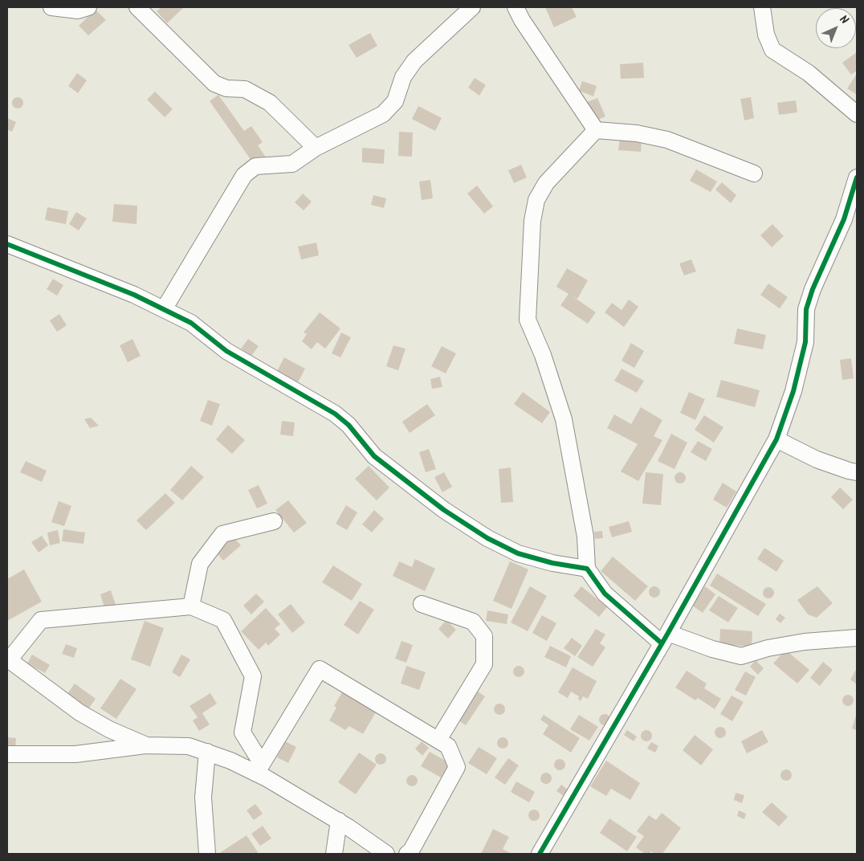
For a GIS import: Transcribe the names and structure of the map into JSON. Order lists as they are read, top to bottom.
{
  "north": "top right"
}
